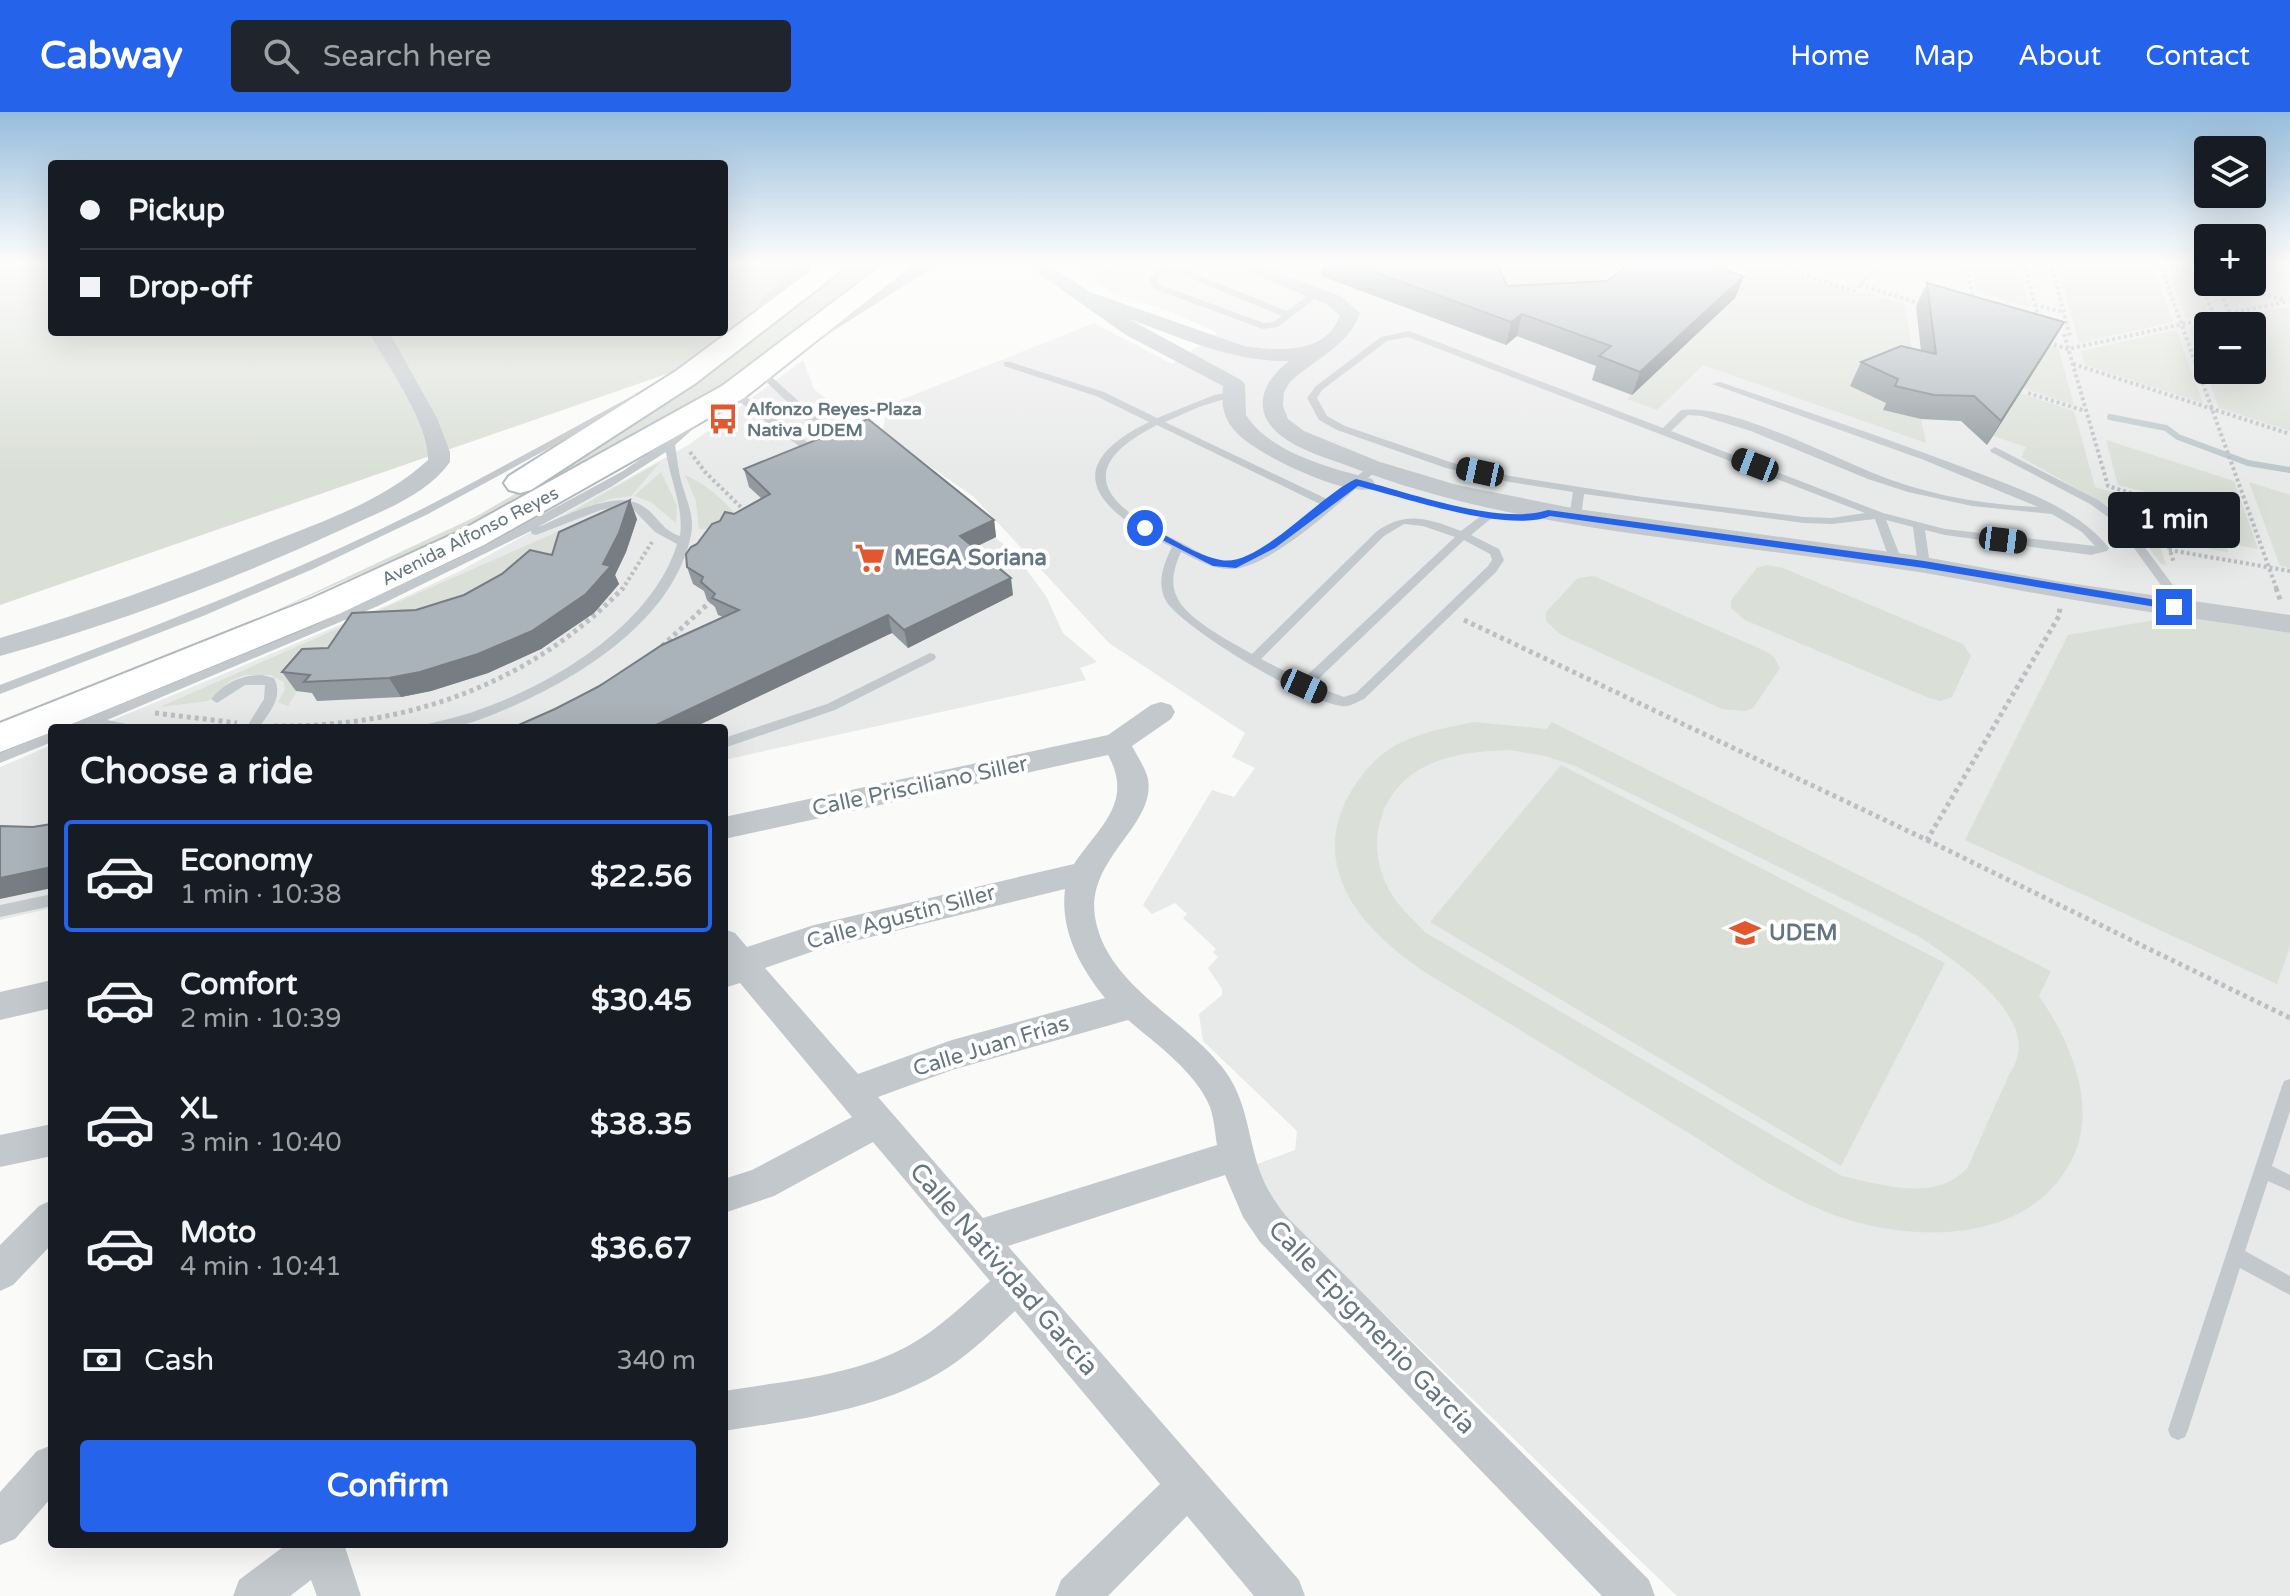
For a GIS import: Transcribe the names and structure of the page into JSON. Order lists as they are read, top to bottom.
{
  "streets": {
    "main road": ["Avenida Alfonso Reyes"],
    "street": [
      "Calle Prisciliano Siller",
      "Calle Agustín Siller",
      "Calle Juan Frías",
      "Calle Natividad García",
      "Calle Epigmenio García"
    ]
  },
  "crossings": [
    ["Calle Agustín Siller", "Calle Natividad García"],
    ["Calle Agustín Siller", "Calle Epigmenio García"],
    ["Calle Juan Frías", "Calle Natividad García"],
    ["Calle Juan Frías", "Calle Epigmenio García"]
  ],
  "places": {
    "bus stop": ["Alfonzo Reyes-Plaza Nativa UDEM"],
    "supermarket": ["MEGA Soriana"],
    "school or university": ["UDEM"]
  },
  "page": {
    "header": "Cabway",
    "search": "Search here",
    "nav": [
      "Home",
      "Map",
      "About",
      "Contact"
    ],
    "map_buttons": ["+", "−"],
    "banner": ["Pickup", "Drop-off"],
    "bubble": "1 min",
    "heading": "Choose a ride",
    "list": [
      {
        "name": "Economy",
        "note": "1 min · 10:38",
        "value": "$22.56"
      },
      {
        "name": "Comfort",
        "note": "2 min · 10:39",
        "value": "$30.45"
      },
      {
        "name": "XL",
        "note": "3 min · 10:40",
        "value": "$38.35"
      },
      {
        "name": "Moto",
        "note": "4 min · 10:41",
        "value": "$36.67"
      }
    ],
    "pay": ["Cash", "340 m"],
    "buttons": "Confirm"
  }
}
